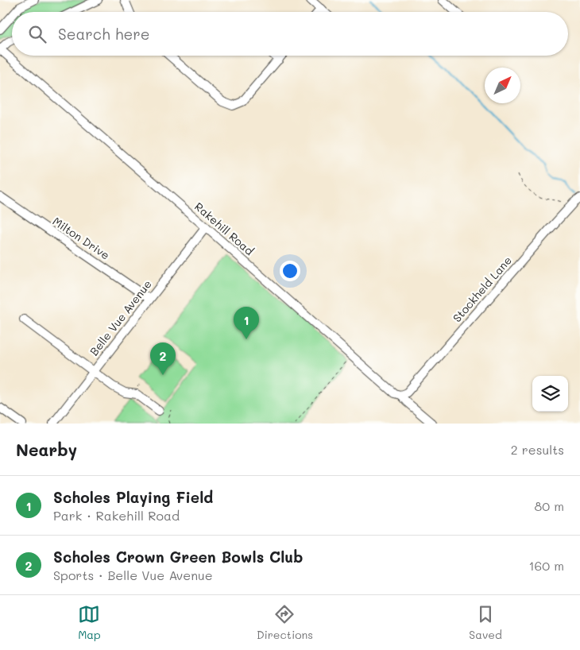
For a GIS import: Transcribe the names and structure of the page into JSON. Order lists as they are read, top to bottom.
{
  "streets": {
    "street": [
      "Rakehill Road",
      "Milton Drive",
      "Stockheld Lane",
      "Belle Vue Avenue"
    ]
  },
  "crossings": [
    ["Rakehill Road", "Stockheld Lane"],
    ["Rakehill Road", "Belle Vue Avenue"],
    ["Milton Drive", "Belle Vue Avenue"]
  ],
  "north": "top right",
  "page": {
    "search": "Search here",
    "pins": ["1", "2"],
    "heading": ["Nearby", "2 results"],
    "list": [
      {
        "mark": "1",
        "name": "Scholes Playing Field",
        "note": "Park · Rakehill Road",
        "value": "80 m"
      },
      {
        "mark": "2",
        "name": "Scholes Crown Green Bowls Club",
        "note": "Sports · Belle Vue Avenue",
        "value": "160 m"
      }
    ],
    "nav": ["Map", "Directions", "Saved"]
  }
}
